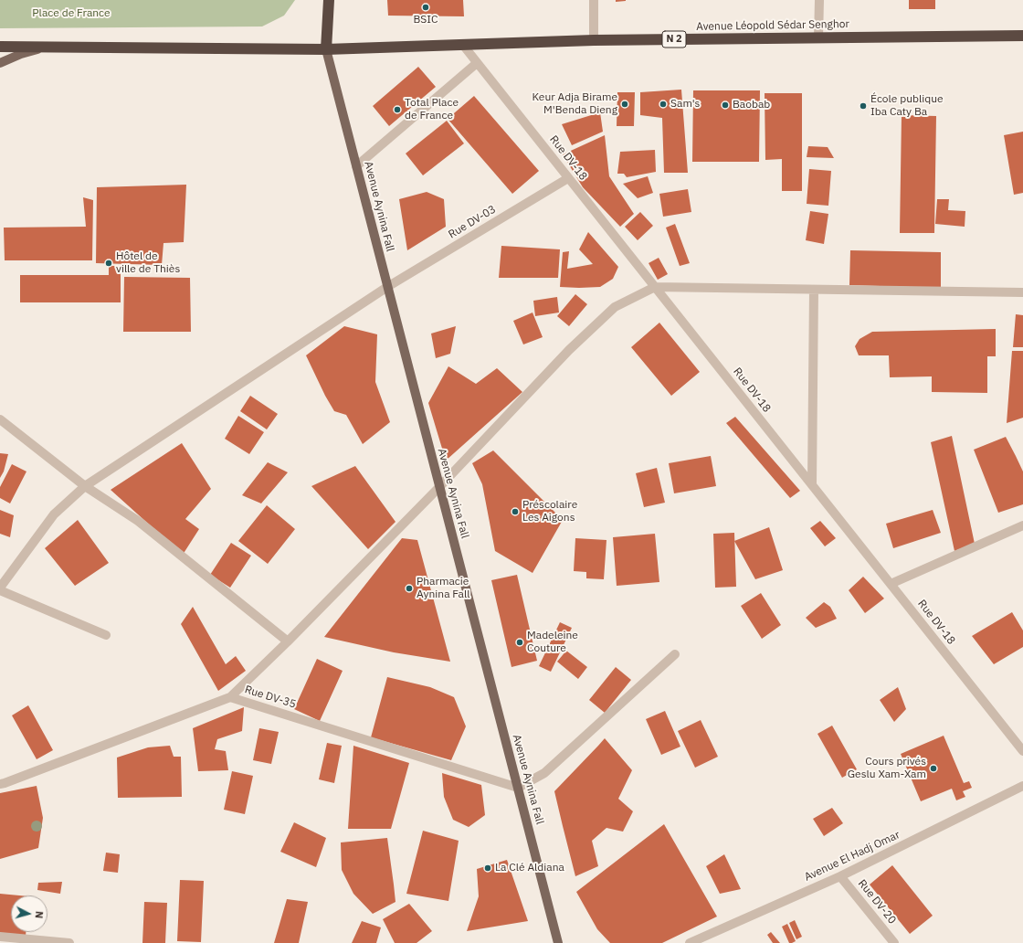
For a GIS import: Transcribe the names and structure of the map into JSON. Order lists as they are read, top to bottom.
{
  "streets": {
    "highway": ["Avenue Léopold Sédar Senghor", "N 2"],
    "main road": ["Avenue Aynina Fall"],
    "street": [
      "Rue DV-18",
      "Rue DV-03",
      "Rue DV-35",
      "Avenue El Hadj Omar",
      "Rue DV-20"
    ]
  },
  "crossings": [
    ["Avenue Léopold Sédar Senghor", "Rue DV-18"],
    ["Avenue Léopold Sédar Senghor", "Avenue Aynina Fall"],
    ["Rue DV-18", "Rue DV-03"],
    ["Avenue Aynina Fall", "Rue DV-03"],
    ["Avenue Aynina Fall", "Rue DV-35"],
    ["Avenue El Hadj Omar", "Rue DV-20"]
  ],
  "parks": ["Place de France"],
  "places": [
    "BSIC",
    "Keur Adja Birame M'Benda Dieng",
    "Sam's",
    "Baobab",
    "École publique Iba Caty Ba",
    "Total Place de France",
    "Hôtel de ville de Thiès",
    "Préscolaire Les Aigons",
    "Pharmacie Aynina Fall",
    "Madeleine Couture",
    "Cours privés Geslu Xam-Xam",
    "La Clé Aldiana"
  ],
  "north": "right"
}
